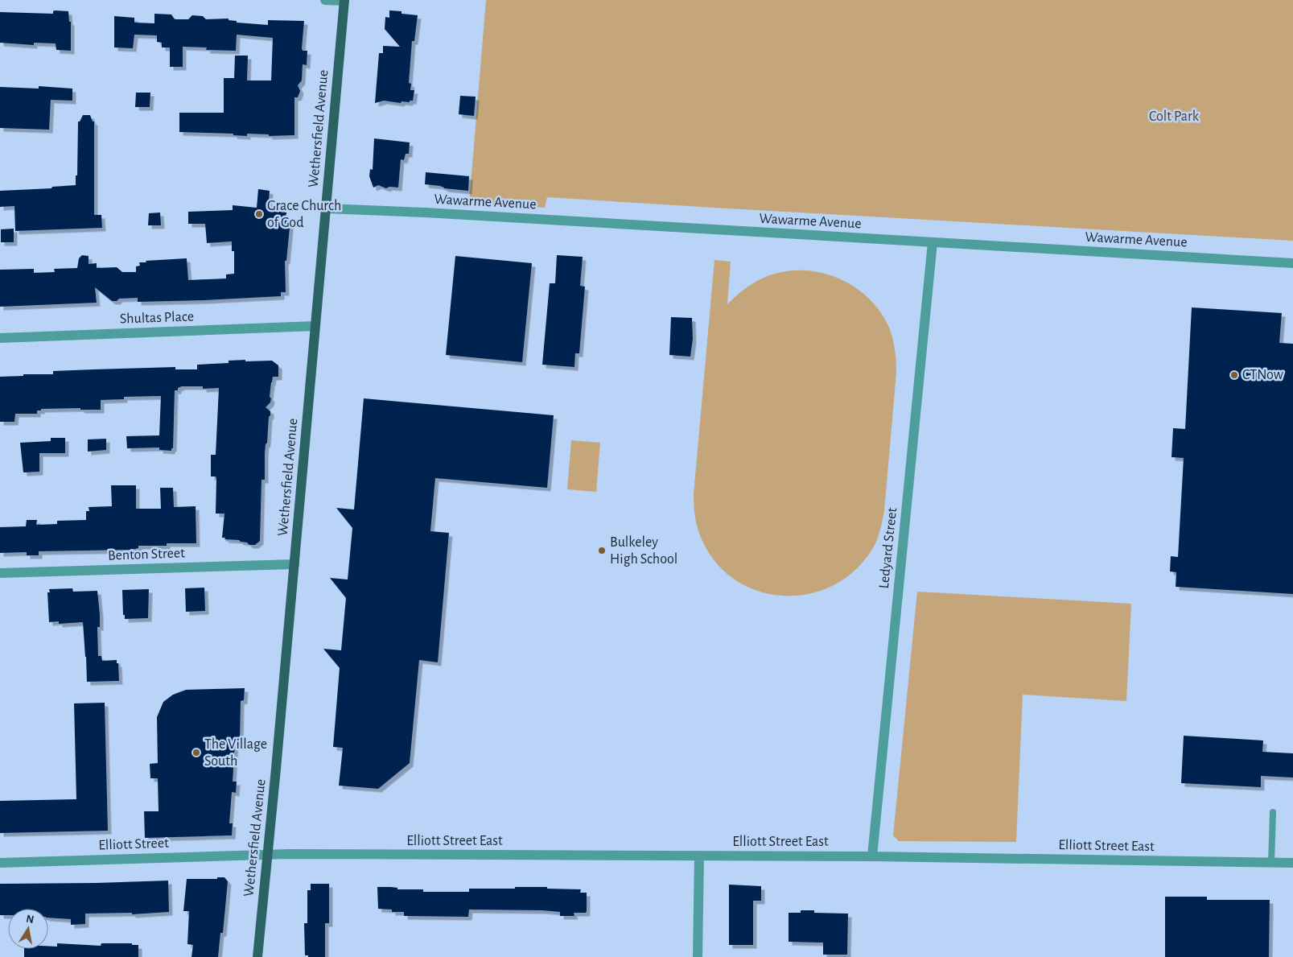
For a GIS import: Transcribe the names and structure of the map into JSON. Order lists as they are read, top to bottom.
{
  "streets": {
    "main road": ["Wethersfield Avenue"],
    "street": [
      "Wawarme Avenue",
      "Shultas Place",
      "Ledyard Street",
      "Benton Street",
      "Elliott Street East",
      "Elliott Street"
    ]
  },
  "crossings": [
    ["Wethersfield Avenue", "Wawarme Avenue"],
    ["Wethersfield Avenue", "Shultas Place"],
    ["Wethersfield Avenue", "Benton Street"],
    ["Wethersfield Avenue", "Elliott Street East"],
    ["Wethersfield Avenue", "Elliott Street"],
    ["Wawarme Avenue", "Ledyard Street"],
    ["Ledyard Street", "Elliott Street East"],
    ["Elliott Street East", "Elliott Street"]
  ],
  "parks": ["Colt Park"],
  "places": [
    "Grace Church of God",
    "CTNow",
    "Bulkeley High School",
    "The Village South"
  ],
  "north": "top"
}
